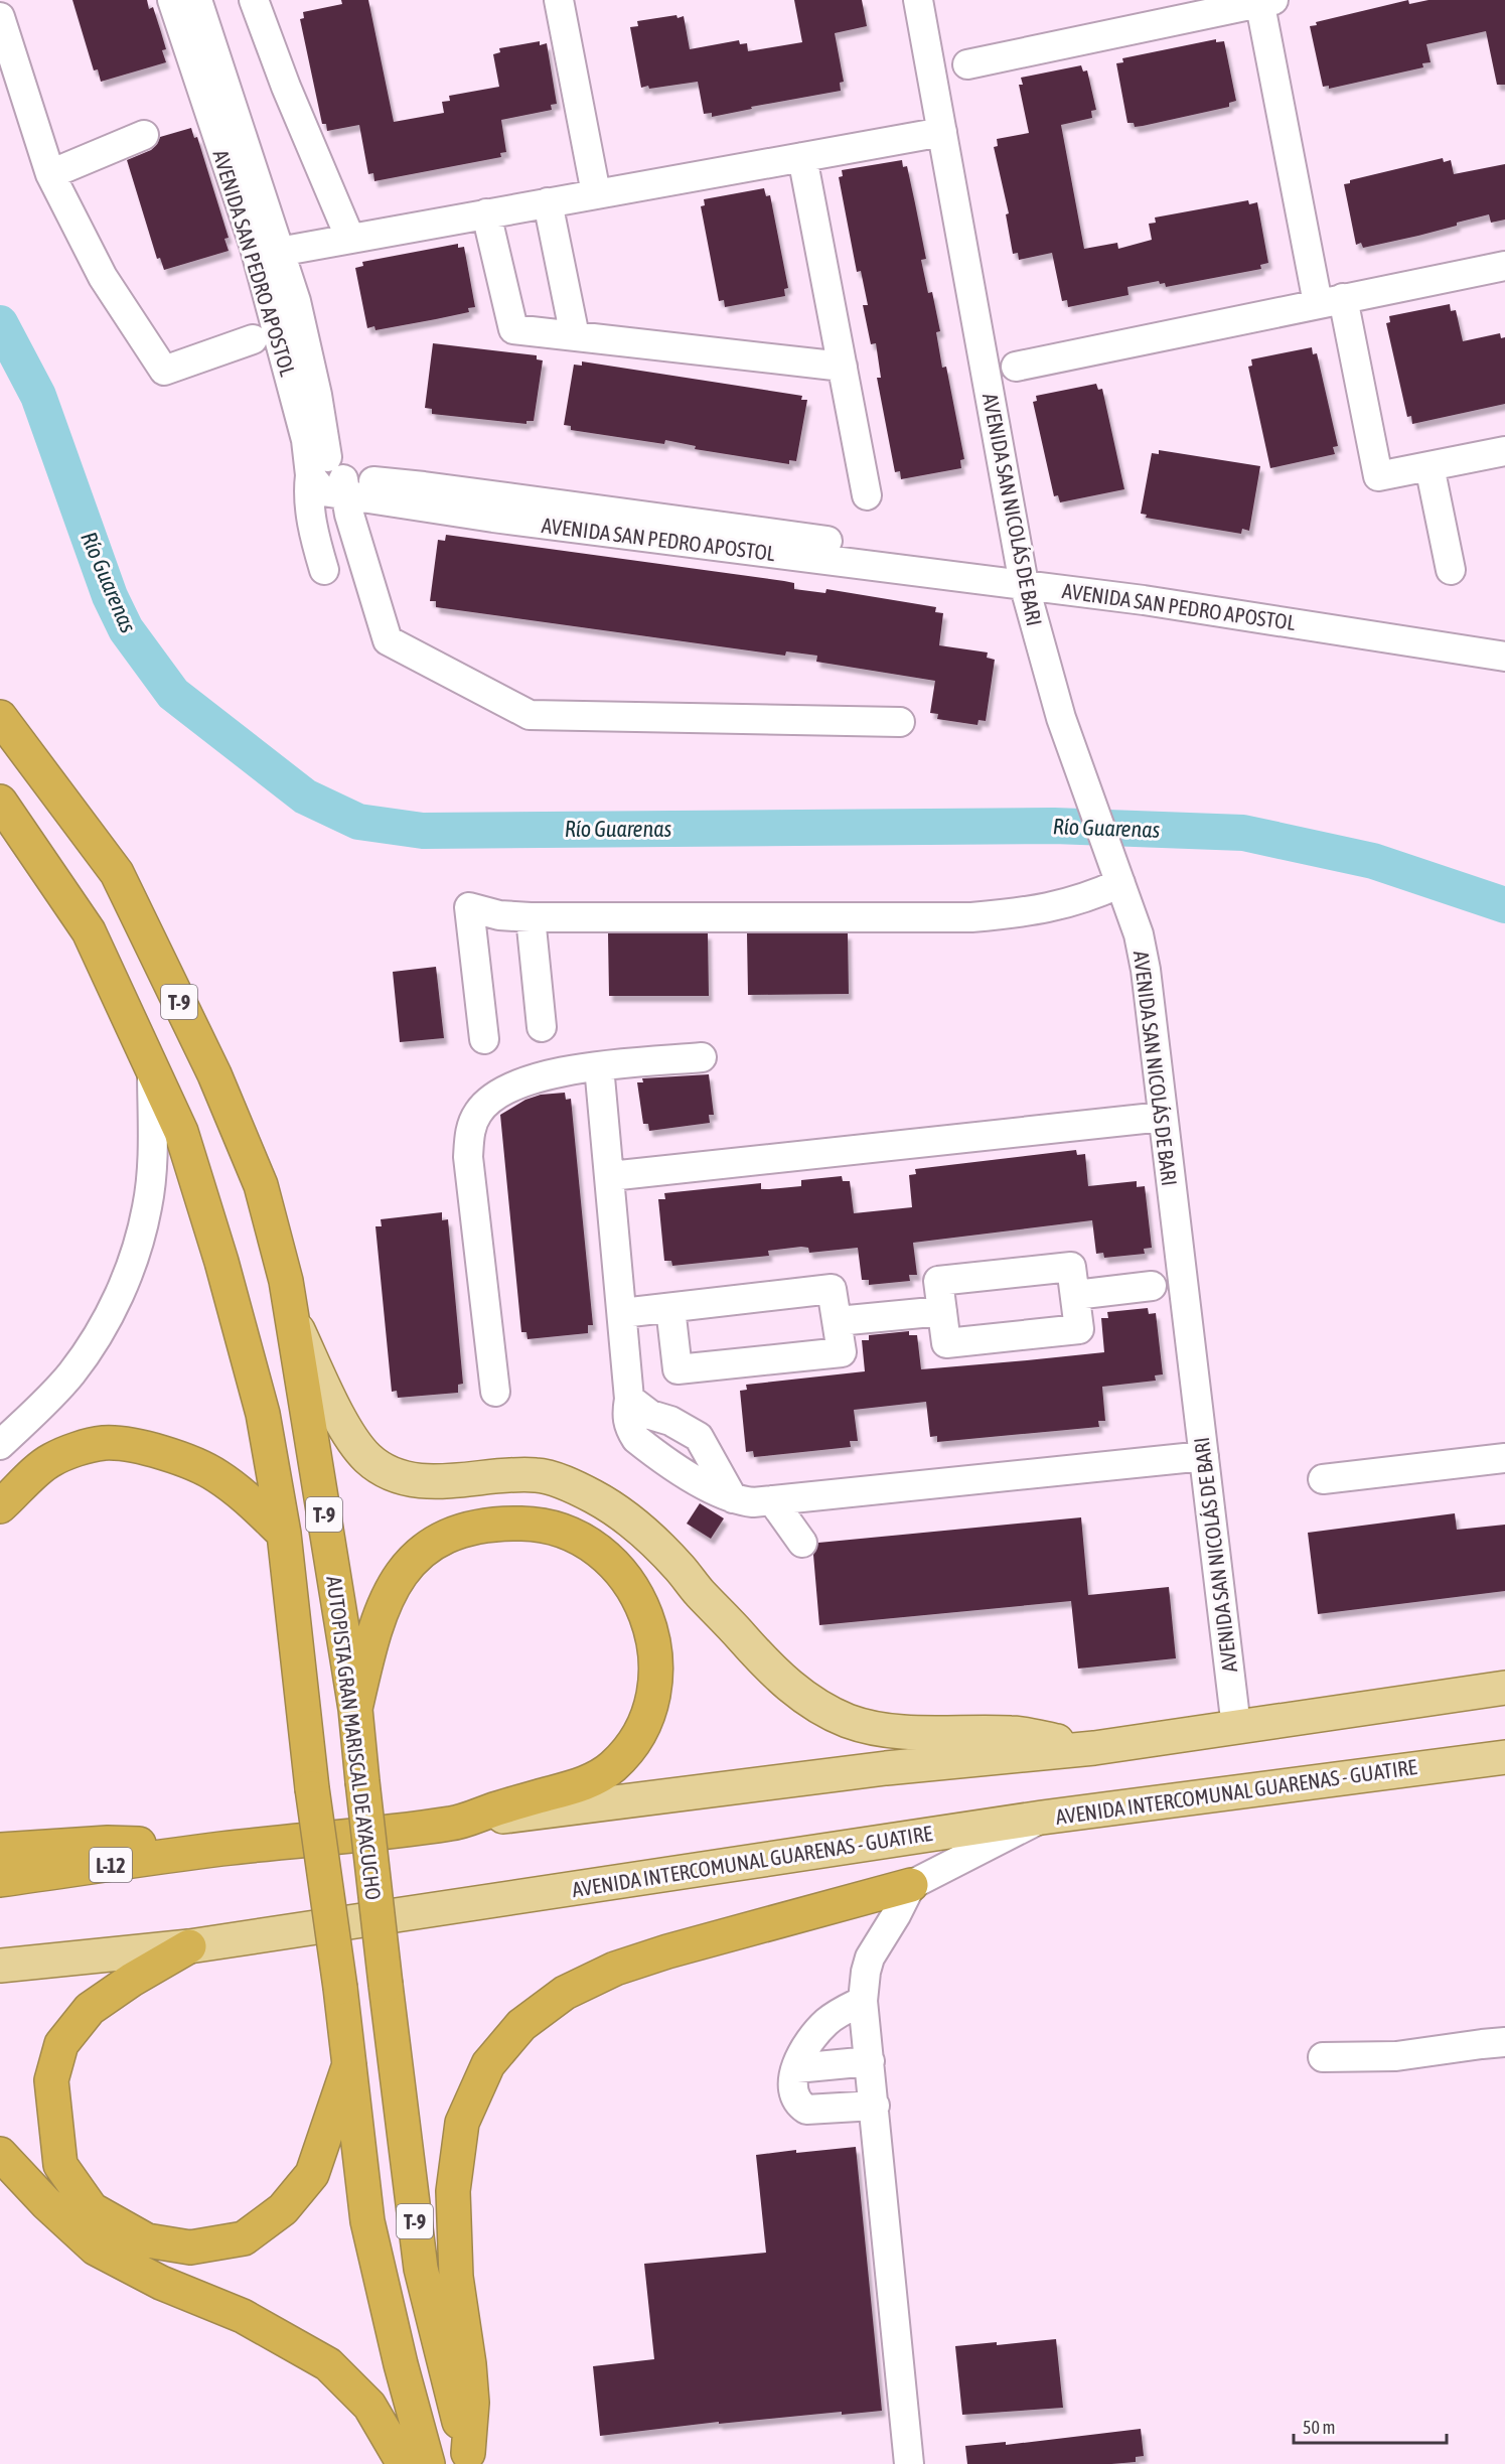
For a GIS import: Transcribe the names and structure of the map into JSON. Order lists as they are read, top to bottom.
{
  "streets": {
    "highway": ["T-9", "AUTOPISTA GRAN MARISCAL DE AYACUCHO", "L-12"],
    "main road": ["AVENIDA INTERCOMUNAL GUARENAS - GUATIRE"],
    "street": ["AVENIDA SAN PEDRO APOSTOL", "AVENIDA SAN NICOLÁS DE BARI"]
  },
  "crossings": [
    ["AVENIDA SAN PEDRO APOSTOL", "AVENIDA SAN NICOLÁS DE BARI"]
  ],
  "water": ["Río Guarenas"],
  "scale_bar": "50 m"
}
